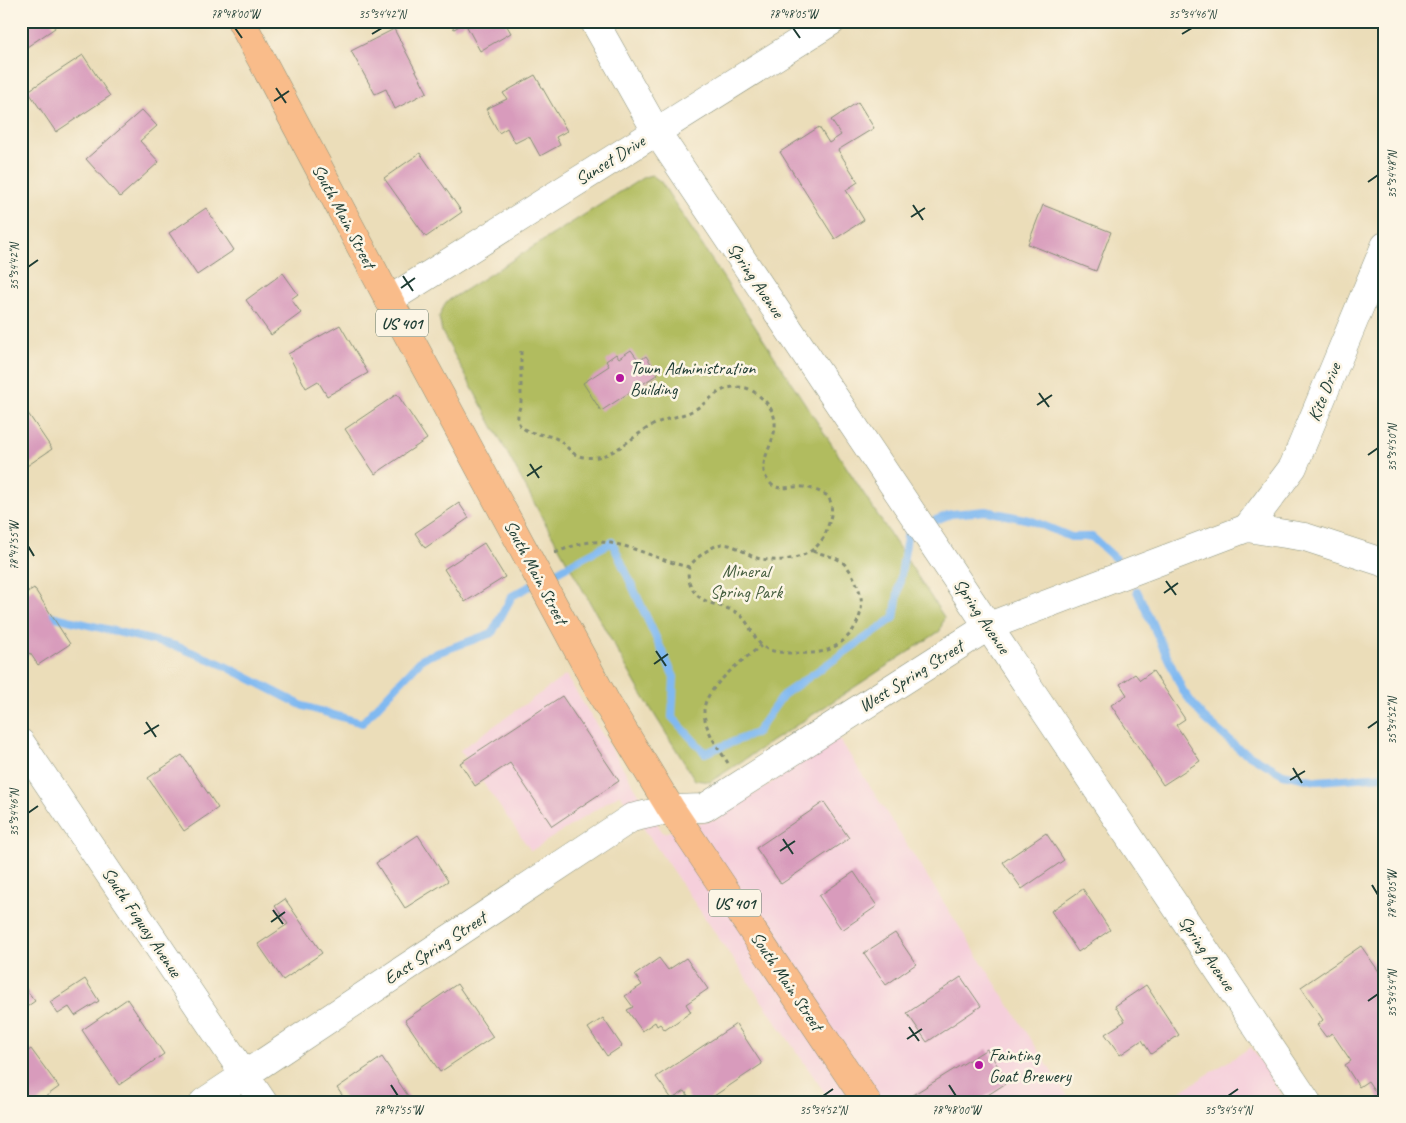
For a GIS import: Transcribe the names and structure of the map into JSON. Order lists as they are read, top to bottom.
{
  "streets": {
    "main road": ["South Main Street", "US 401"],
    "street": [
      "Sunset Drive",
      "Spring Avenue",
      "Kite Drive",
      "West Spring Street",
      "South Fuquay Avenue",
      "East Spring Street"
    ]
  },
  "crossings": [
    ["Sunset Drive", "South Main Street"],
    ["Sunset Drive", "Spring Avenue"],
    ["South Main Street", "West Spring Street"],
    ["South Main Street", "East Spring Street"],
    ["Spring Avenue", "West Spring Street"],
    ["Kite Drive", "West Spring Street"],
    ["West Spring Street", "East Spring Street"],
    ["South Fuquay Avenue", "East Spring Street"]
  ],
  "parks": ["Mineral Spring Park"],
  "places": ["Town Administration Building", "Fainting Goat Brewery"],
  "coordinates": [
    "78°48'00\"W",
    "35°34'42\"N",
    "78°48'05\"W",
    "35°34'46\"N",
    "35°34'48\"N",
    "35°34'50\"N",
    "78°47'55\"W",
    "35°34'52\"N",
    "35°34'54\"N"
  ]
}
